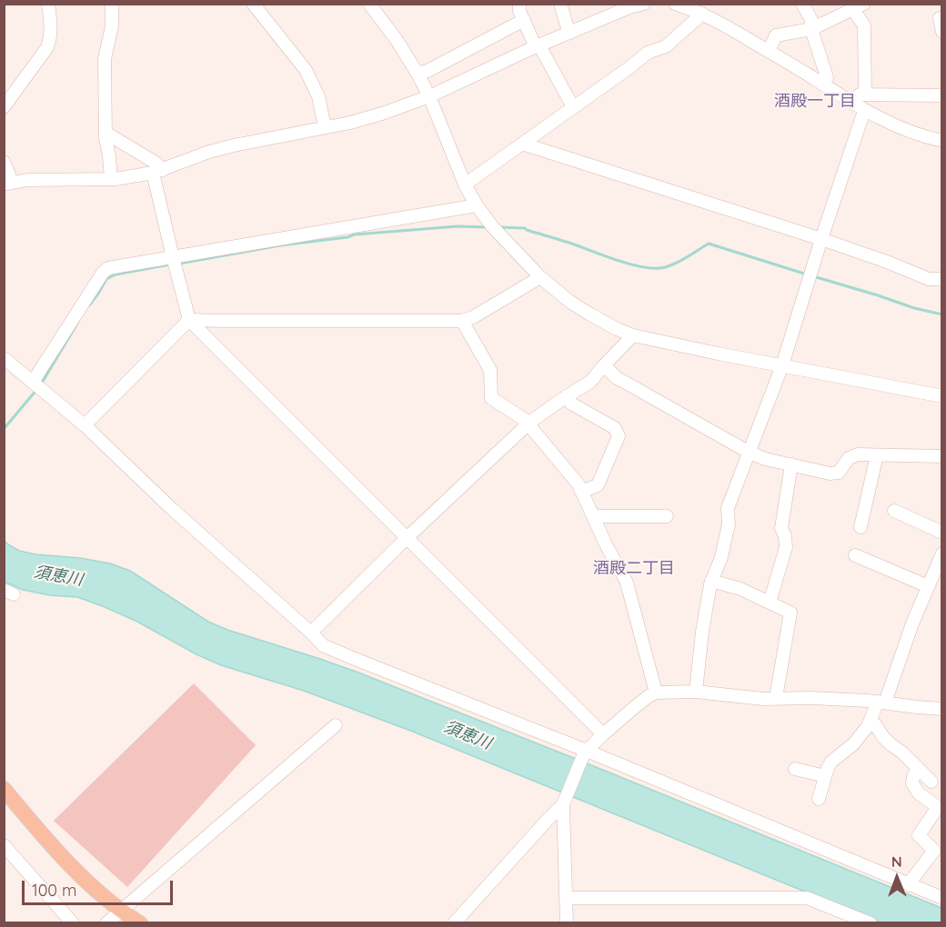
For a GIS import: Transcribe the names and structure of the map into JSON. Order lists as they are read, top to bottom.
{
  "districts": ["酒殿一丁目", "酒殿二丁目"],
  "water": ["須恵川"],
  "scale_bar": "100 m",
  "north": "top"
}
